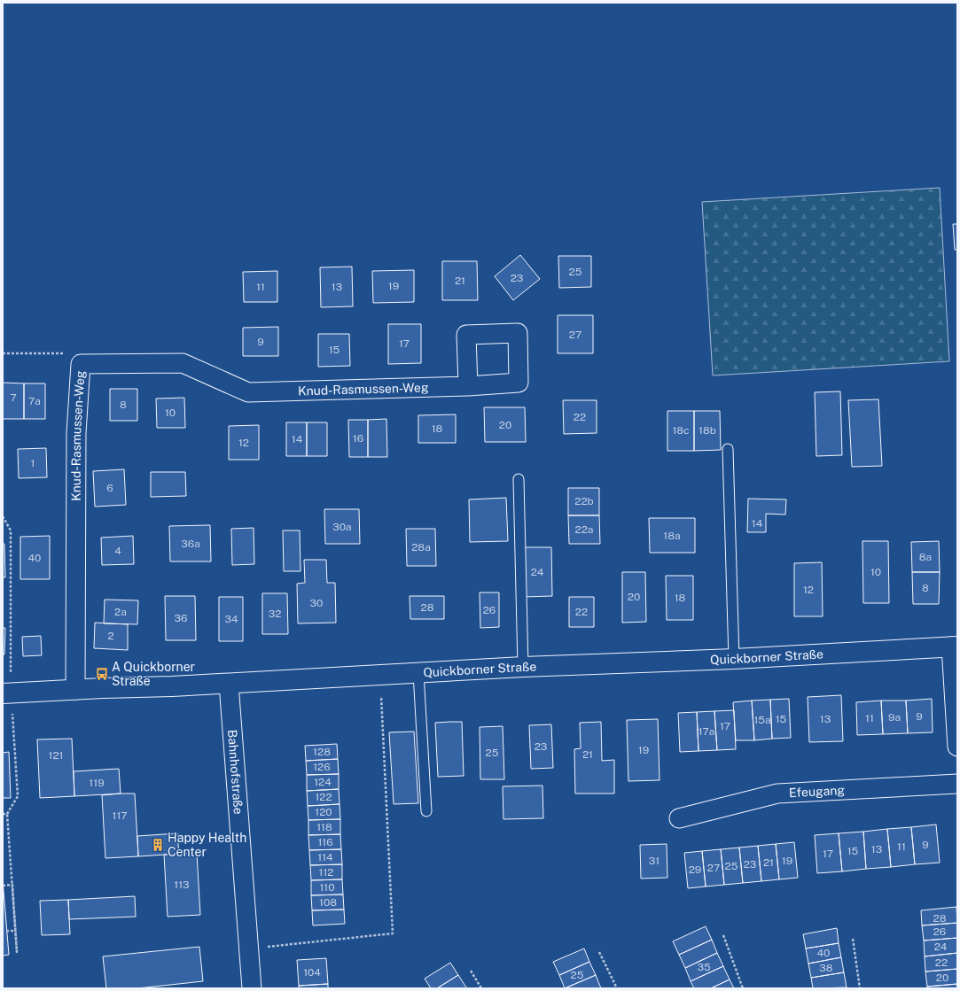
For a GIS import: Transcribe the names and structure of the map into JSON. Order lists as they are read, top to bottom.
{
  "streets": {
    "street": [
      "Knud-Rasmussen-Weg",
      "Quickborner Straße",
      "Bahnhofstraße",
      "Efeugang"
    ]
  },
  "crossings": [
    ["Knud-Rasmussen-Weg", "Quickborner Straße"],
    ["Quickborner Straße", "Bahnhofstraße"]
  ],
  "places": {
    "bus stop": ["A Quickborner Straße"],
    "building": ["Happy Health Center"]
  },
  "house_numbers": [
    "25",
    "23",
    "21",
    "19",
    "11",
    "13",
    "27",
    "9",
    "17",
    "15",
    "7",
    "7a",
    "8",
    "10",
    "22",
    "20",
    "18",
    "18c",
    "18b",
    "16",
    "14",
    "12",
    "1",
    "6",
    "22b",
    "14",
    "30a",
    "22a",
    "18a",
    "36a",
    "28a",
    "4",
    "8a",
    "40",
    "24",
    "10",
    "8",
    "12",
    "20",
    "18",
    "30",
    "28",
    "26",
    "2a",
    "22",
    "32",
    "36",
    "34",
    "2",
    "9",
    "9a",
    "11",
    "15",
    "13",
    "15a",
    "17",
    "17a",
    "23",
    "19",
    "128",
    "25",
    "21",
    "121",
    "126",
    "124",
    "119",
    "122",
    "120",
    "117",
    "118",
    "116",
    "9",
    "11",
    "13",
    "15",
    "17",
    "114",
    "31",
    "19",
    "21",
    "23",
    "25",
    "27",
    "29",
    "112",
    "113",
    "110",
    "108",
    "28",
    "26",
    "24",
    "40",
    "22",
    "35",
    "38",
    "104",
    "25",
    "20"
  ]
}
